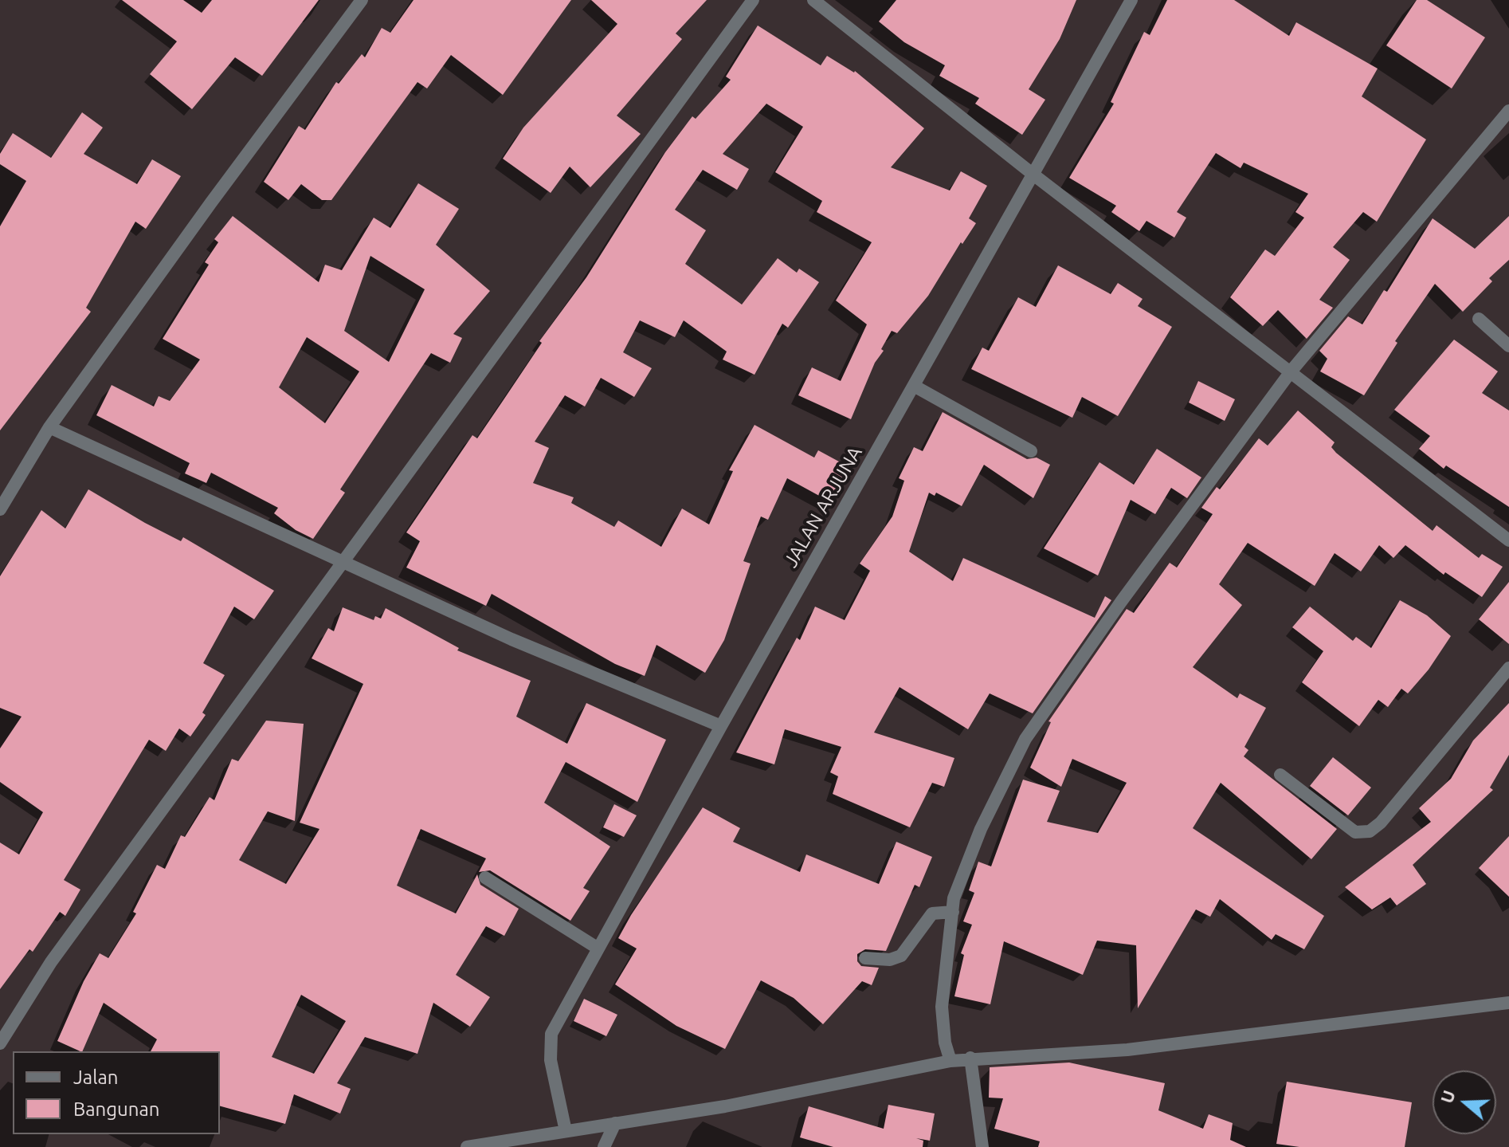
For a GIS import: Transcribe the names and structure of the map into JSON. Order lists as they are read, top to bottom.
{
  "streets": {
    "street": ["JALAN ARJUNA"]
  },
  "legend": ["Jalan", "Bangunan"],
  "north": "left"
}
